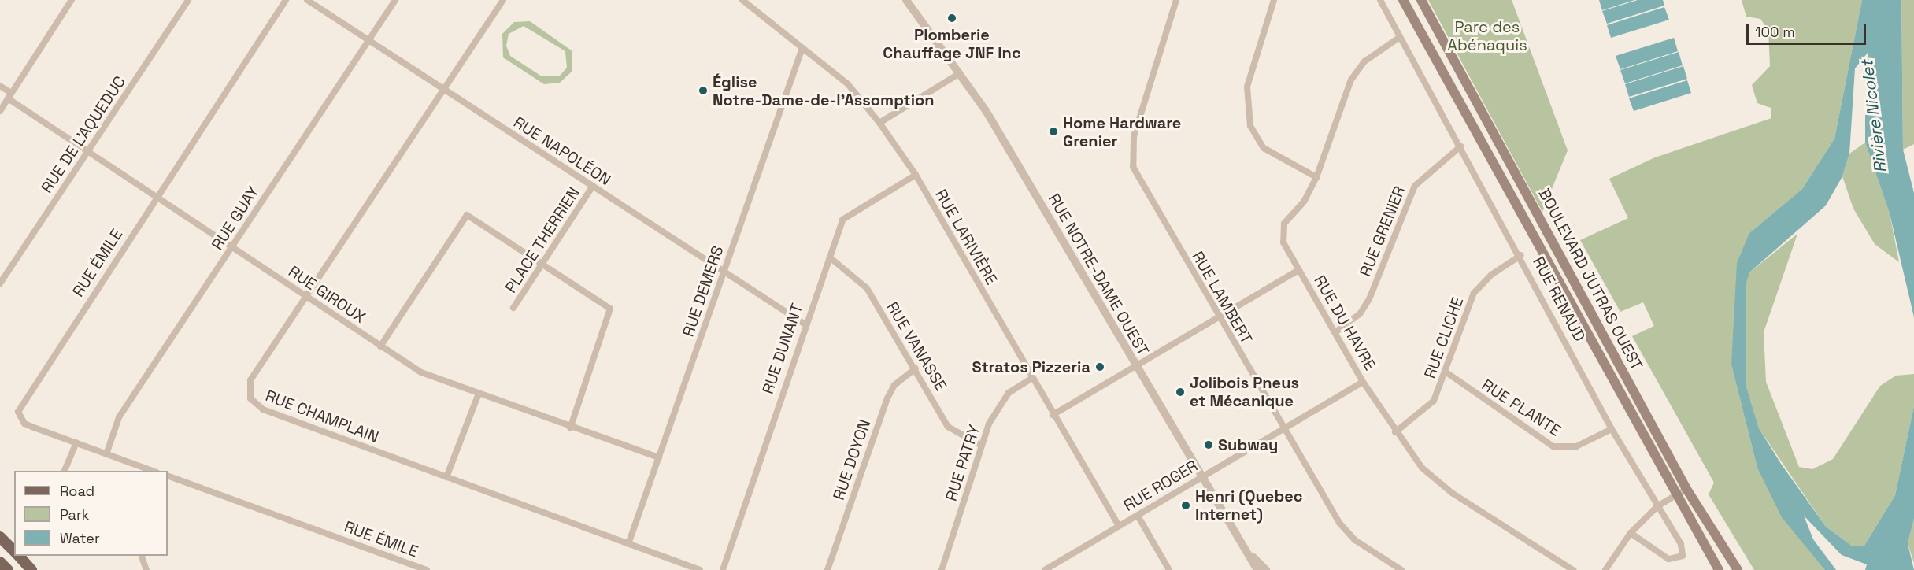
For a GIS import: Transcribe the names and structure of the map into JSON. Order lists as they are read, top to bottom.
{
  "streets": {
    "main road": ["BOULEVARD JUTRAS OUEST"],
    "street": [
      "RUE DE L'AQUEDUC",
      "RUE NAPOLÉON",
      "RUE GUAY",
      "RUE GRENIER",
      "RUE LARIVIÈRE",
      "PLACE THERRIEN",
      "RUE ÉMILE",
      "RUE NOTRE-DAME OUEST",
      "RUE DEMERS",
      "RUE GIROUX",
      "RUE LAMBERT",
      "RUE RENAUD",
      "RUE DU HAVRE",
      "RUE CLICHE",
      "RUE VANASSE",
      "RUE DUNANT",
      "RUE PLANTE",
      "RUE CHAMPLAIN",
      "RUE DOYON",
      "RUE PATRY",
      "RUE ROGER"
    ]
  },
  "crossings": [
    ["RUE DE L'AQUEDUC", "RUE GIROUX"],
    ["RUE NAPOLÉON", "RUE GUAY"],
    ["RUE NAPOLÉON", "PLACE THERRIEN"],
    ["RUE NAPOLÉON", "RUE DEMERS"],
    ["RUE NAPOLÉON", "RUE DUNANT"],
    ["RUE NAPOLÉON", "RUE CHAMPLAIN"],
    ["RUE GUAY", "RUE ÉMILE"],
    ["RUE GUAY", "RUE GIROUX"],
    ["RUE GRENIER", "RUE RENAUD"],
    ["RUE GRENIER", "RUE DU HAVRE"],
    ["RUE LARIVIÈRE", "RUE DEMERS"],
    ["RUE LARIVIÈRE", "RUE DUNANT"],
    ["RUE LARIVIÈRE", "RUE PATRY"],
    ["RUE LARIVIÈRE", "RUE ROGER"],
    ["RUE ÉMILE", "RUE GIROUX"],
    ["RUE NOTRE-DAME OUEST", "RUE ROGER"],
    ["RUE DEMERS", "RUE GIROUX"],
    ["RUE DEMERS", "RUE CHAMPLAIN"],
    ["RUE GIROUX", "RUE CHAMPLAIN"],
    ["RUE LAMBERT", "RUE ROGER"],
    ["RUE RENAUD", "RUE DU HAVRE"],
    ["RUE RENAUD", "RUE CLICHE"],
    ["RUE RENAUD", "RUE PLANTE"],
    ["RUE DU HAVRE", "RUE CLICHE"],
    ["RUE DU HAVRE", "RUE ROGER"],
    ["RUE CLICHE", "RUE PLANTE"],
    ["RUE VANASSE", "RUE DUNANT"],
    ["RUE VANASSE", "RUE DOYON"],
    ["RUE VANASSE", "RUE PATRY"]
  ],
  "water": ["Rivière Nicolet"],
  "parks": ["Parc des Abénaquis"],
  "places": [
    "Plomberie Chauffage JNF Inc",
    "Église Notre-Dame-de-l'Assomption",
    "Home Hardware Grenier",
    "Stratos Pizzeria",
    "Jolibois Pneus et Mécanique",
    "Subway",
    "Henri (Quebec Internet)"
  ],
  "legend": ["Road", "Park", "Water"],
  "scale_bar": "100 m"
}
